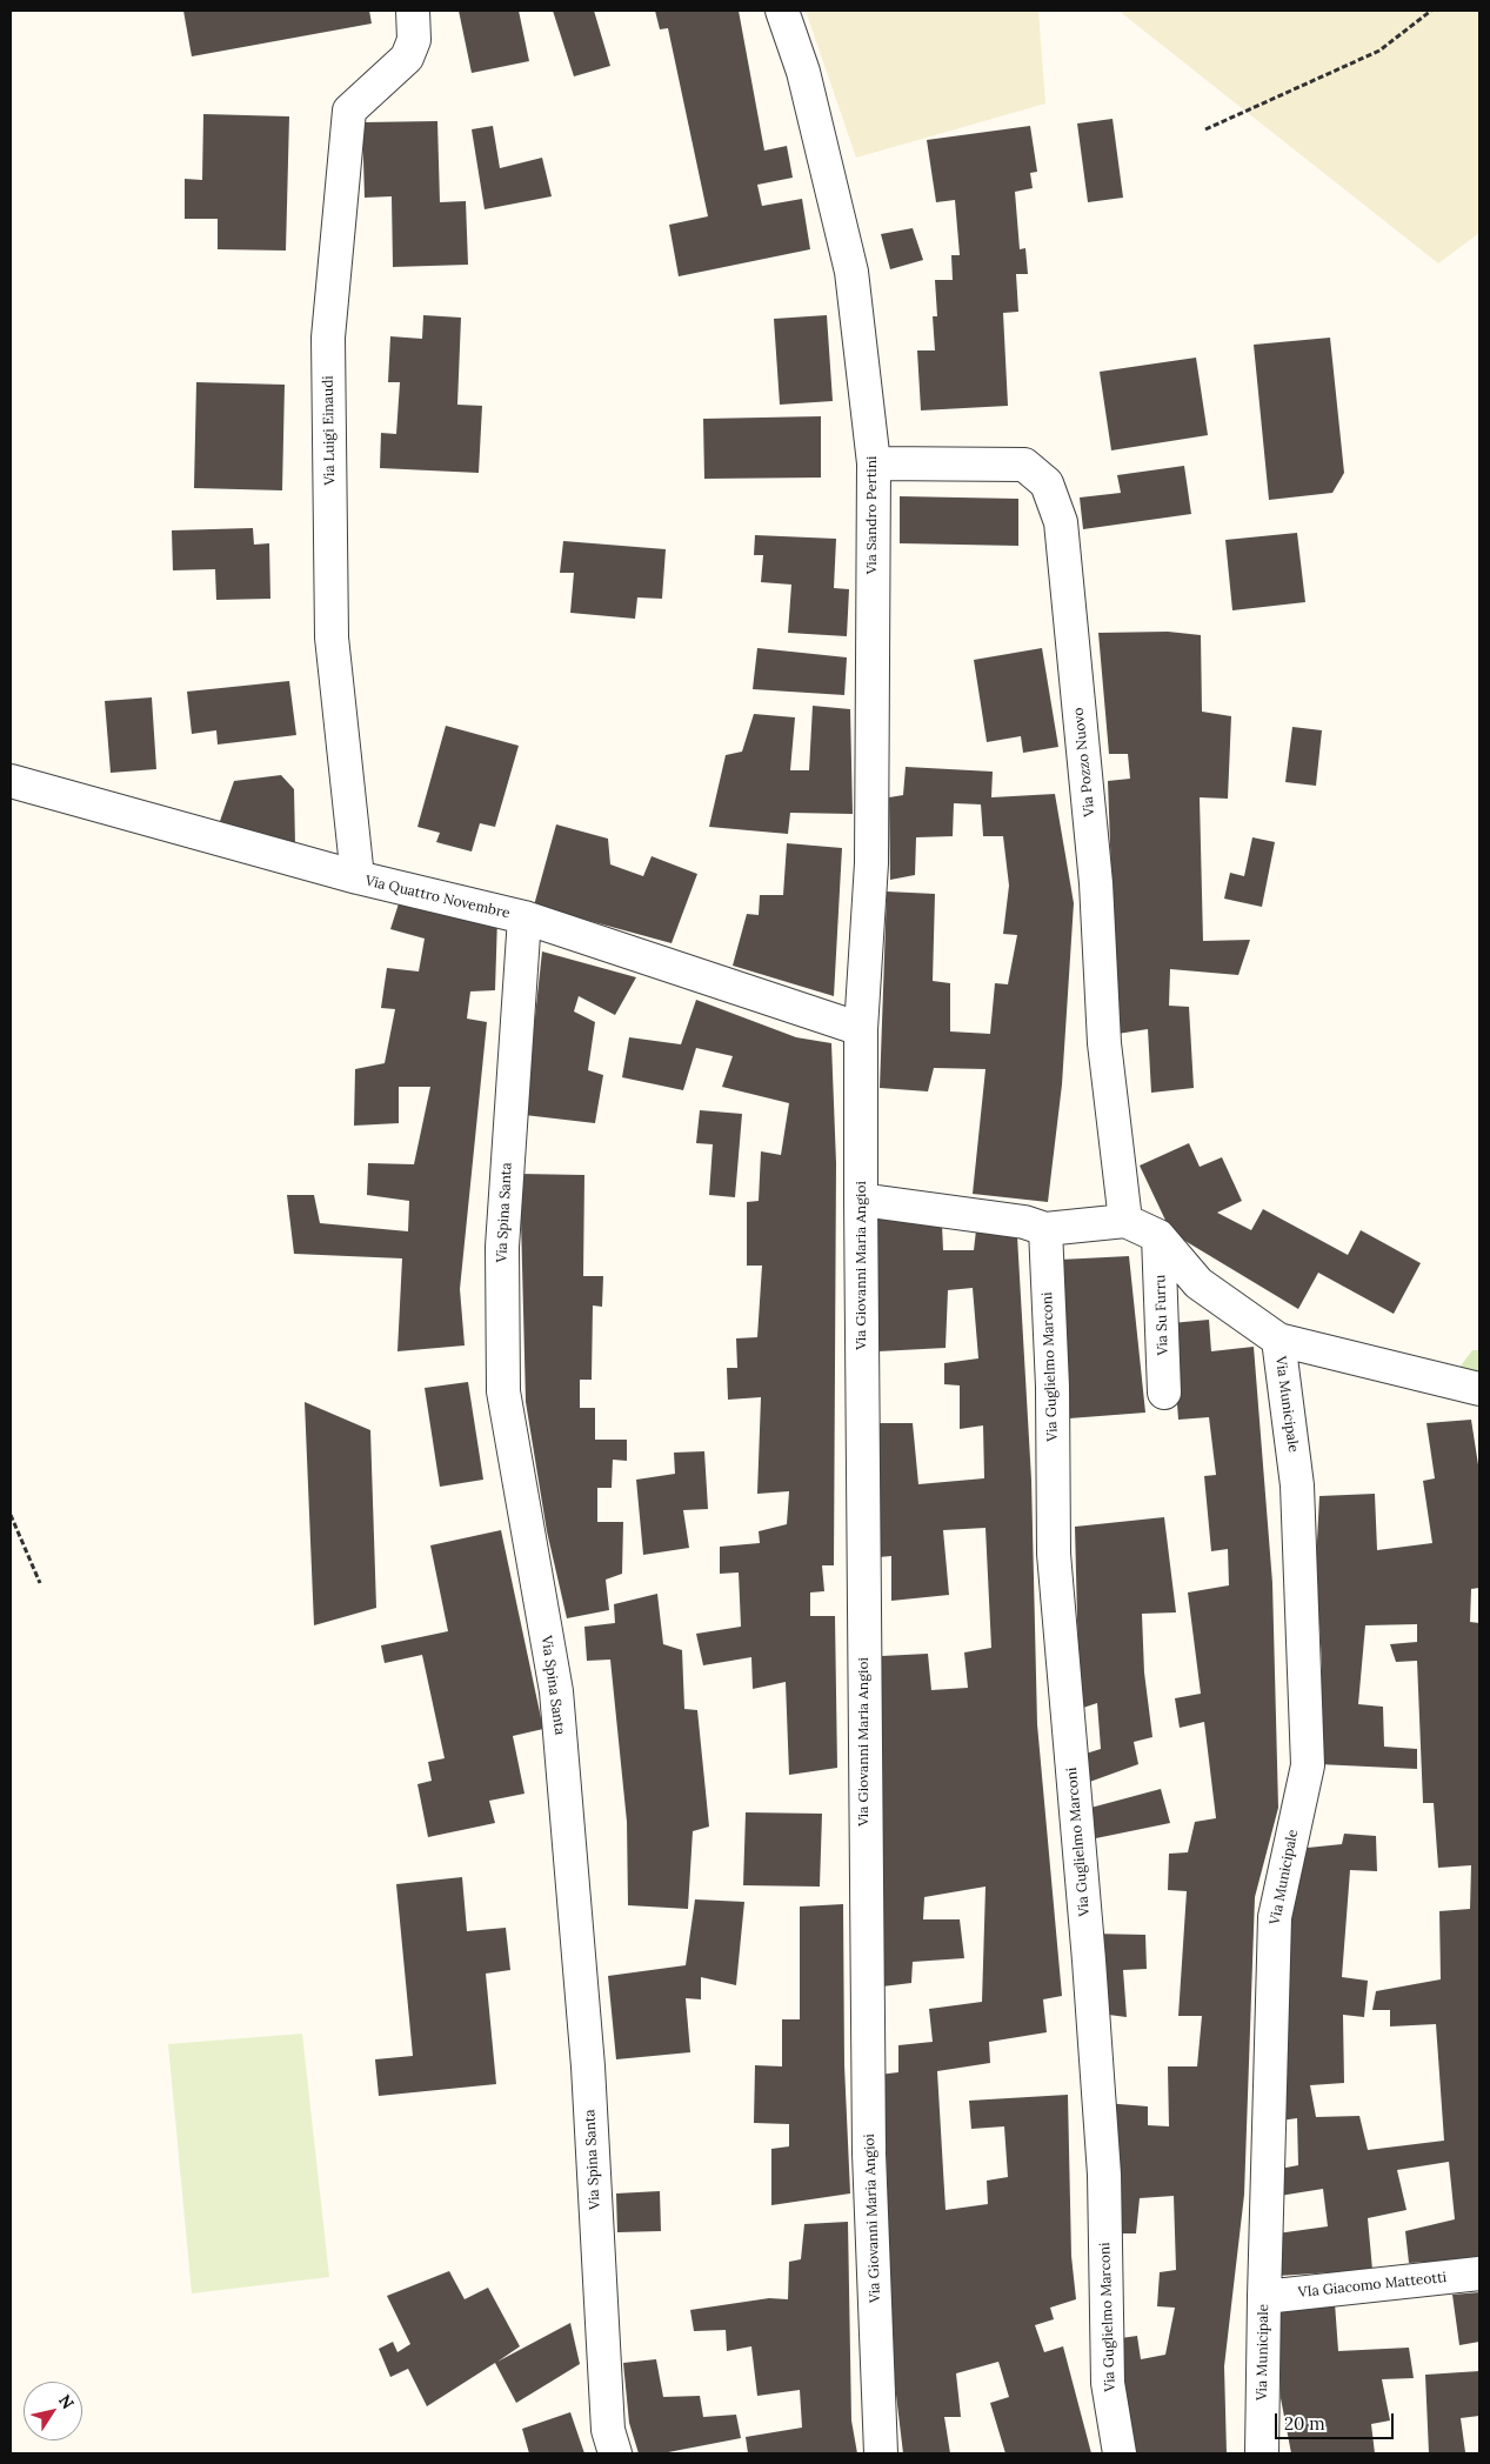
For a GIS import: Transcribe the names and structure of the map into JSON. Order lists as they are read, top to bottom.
{
  "streets": {
    "street": [
      "Via Luigi Einaudi",
      "Via Sandro Pertini",
      "Via Pozzo Nuovo",
      "Via Quattro Novembre",
      "Via Spina Santa",
      "Via Giovanni Maria Angioi",
      "Via Su Furru",
      "Via Guglielmo Marconi",
      "Via Municipale",
      "VIa Giacomo Matteotti"
    ]
  },
  "crossings": [
    ["Via Luigi Einaudi", "Via Quattro Novembre"],
    ["Via Sandro Pertini", "Via Pozzo Nuovo"],
    ["Via Sandro Pertini", "Via Quattro Novembre"],
    ["Via Sandro Pertini", "Via Giovanni Maria Angioi"],
    ["Via Quattro Novembre", "Via Spina Santa"],
    ["Via Quattro Novembre", "Via Giovanni Maria Angioi"],
    ["Via Municipale", "VIa Giacomo Matteotti"]
  ],
  "scale_bar": "20 m",
  "north": "top right"
}
